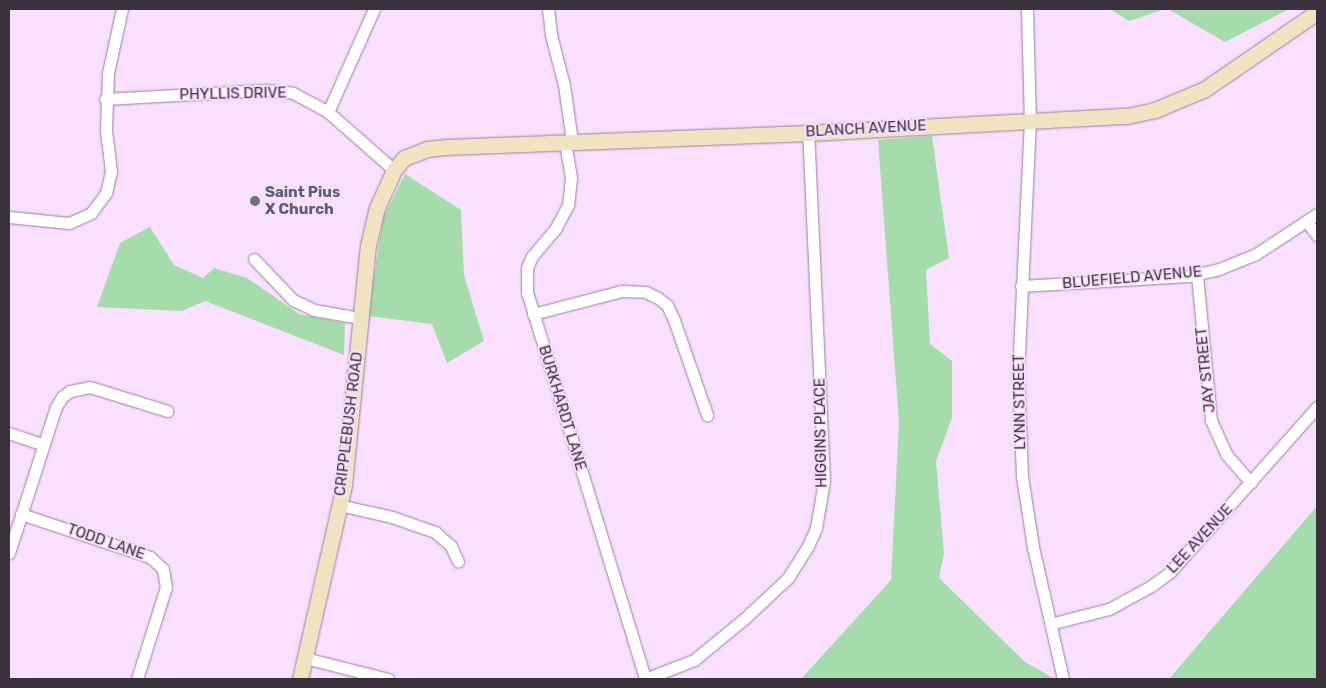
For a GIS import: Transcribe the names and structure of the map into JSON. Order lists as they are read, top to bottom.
{
  "streets": {
    "main road": ["BLANCH AVENUE", "CRIPPLEBUSH ROAD"],
    "street": [
      "PHYLLIS DRIVE",
      "BLUEFIELD AVENUE",
      "JAY STREET",
      "LYNN STREET",
      "BURKHARDT LANE",
      "HIGGINS PLACE",
      "LEE AVENUE",
      "TODD LANE"
    ]
  },
  "crossings": [
    ["PHYLLIS DRIVE", "BLANCH AVENUE"],
    ["PHYLLIS DRIVE", "CRIPPLEBUSH ROAD"],
    ["BLANCH AVENUE", "LYNN STREET"],
    ["BLANCH AVENUE", "BURKHARDT LANE"],
    ["BLANCH AVENUE", "CRIPPLEBUSH ROAD"],
    ["BLANCH AVENUE", "HIGGINS PLACE"],
    ["BLUEFIELD AVENUE", "JAY STREET"],
    ["BLUEFIELD AVENUE", "LYNN STREET"],
    ["JAY STREET", "LEE AVENUE"],
    ["LYNN STREET", "LEE AVENUE"],
    ["BURKHARDT LANE", "HIGGINS PLACE"]
  ],
  "places": ["Saint Pius X Church"]
}
